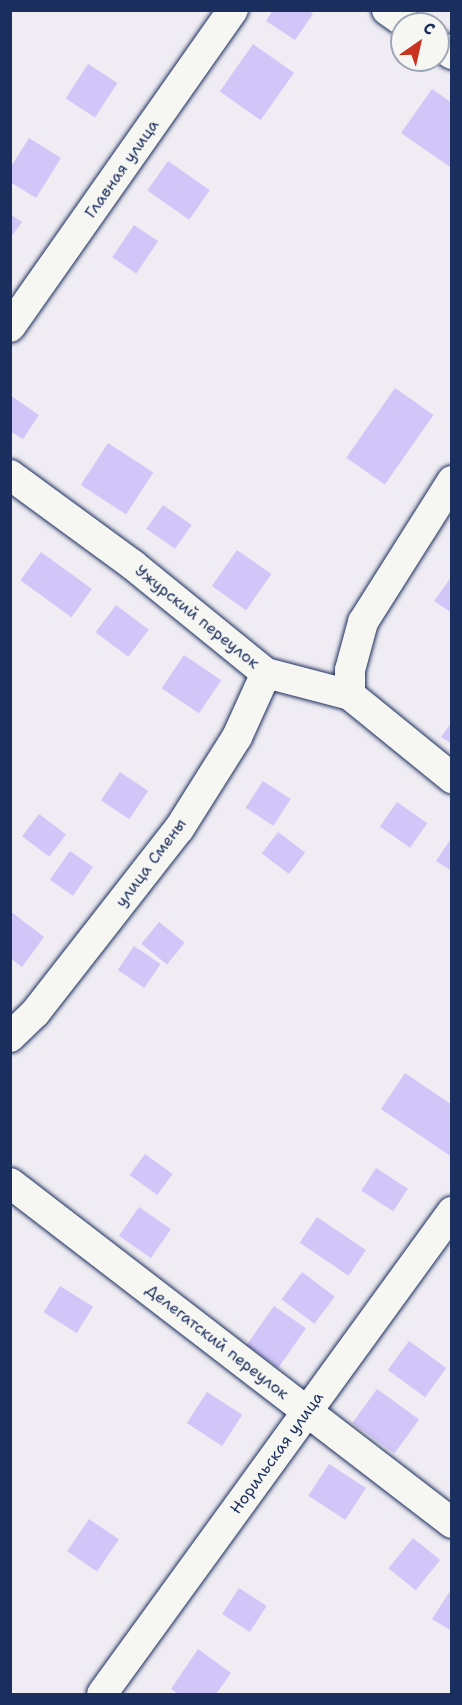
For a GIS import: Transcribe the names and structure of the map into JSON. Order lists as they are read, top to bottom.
{
  "streets": {
    "street": [
      "Главная улица",
      "Ужурский переулок",
      "улица Смены",
      "Делегатский переулок",
      "Норильская улица"
    ]
  },
  "crossings": [
    ["Ужурский переулок", "улица Смены"],
    ["Делегатский переулок", "Норильская улица"]
  ],
  "north": "top right"
}
